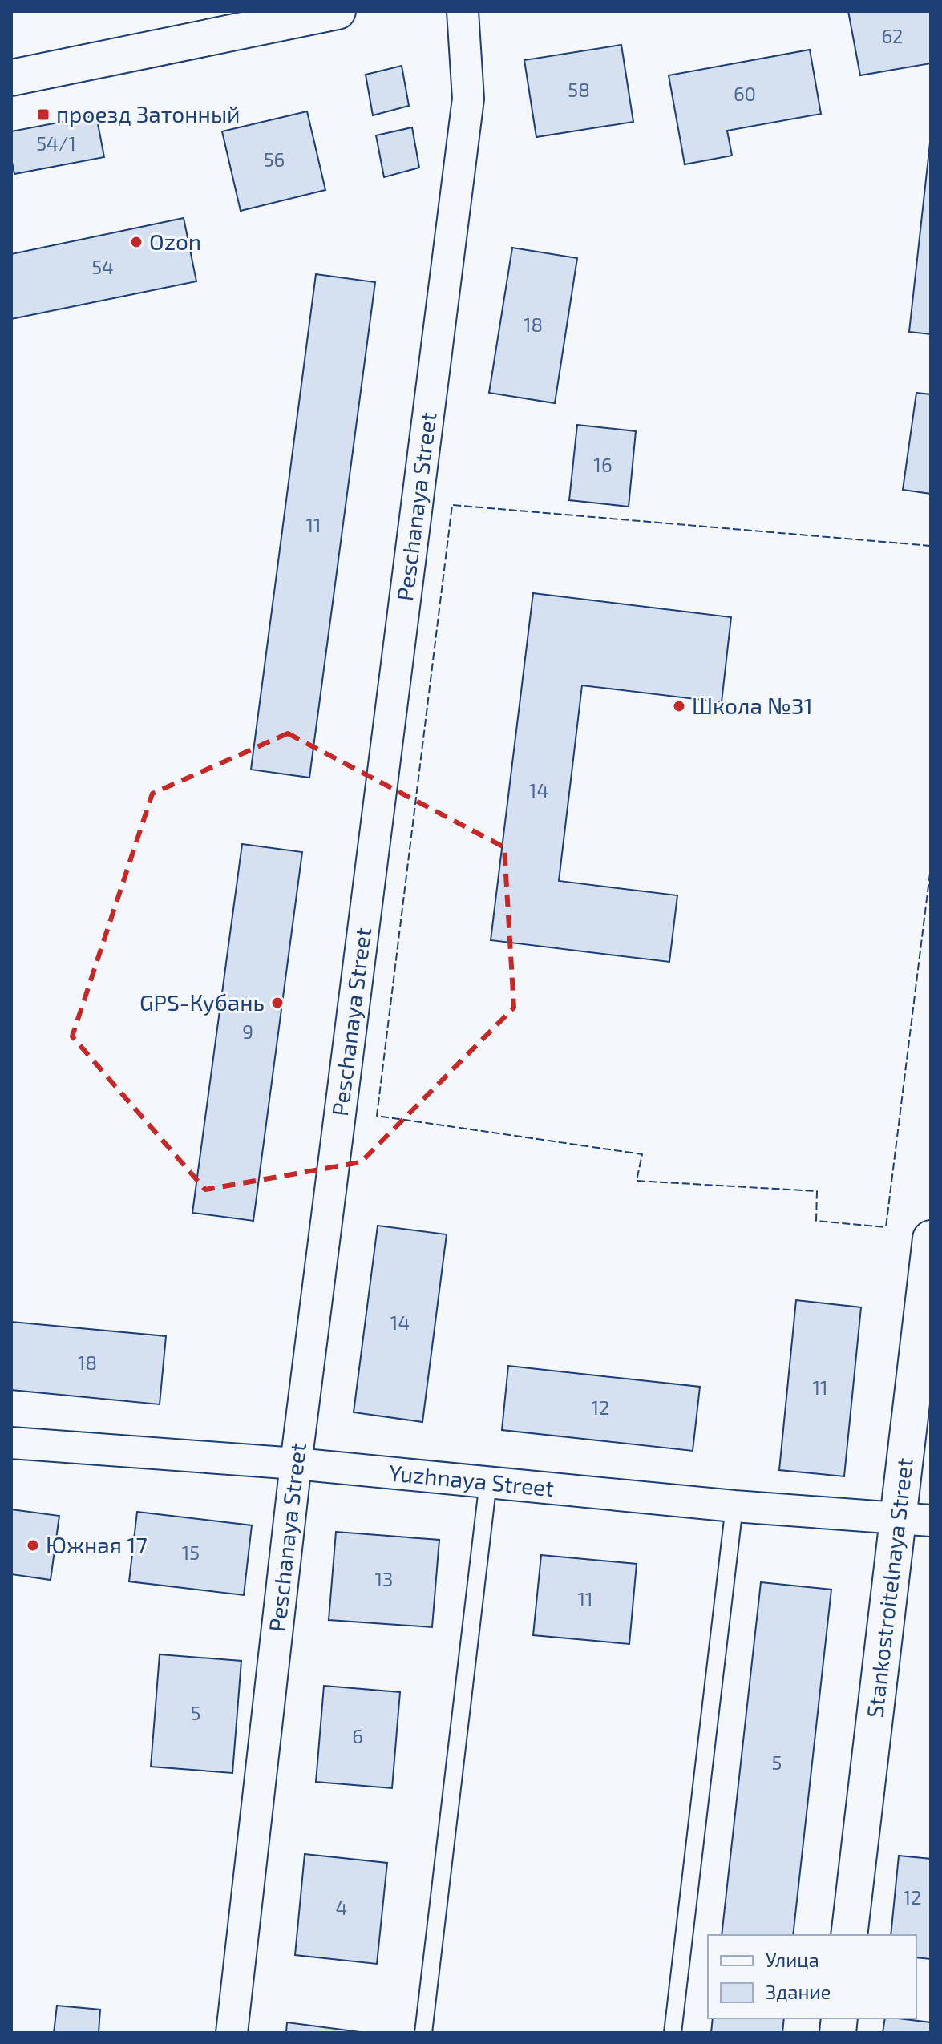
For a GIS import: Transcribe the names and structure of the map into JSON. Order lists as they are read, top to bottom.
{
  "streets": {
    "street": ["Peschanaya Street", "Yuzhnaya Street", "Stankostroitelnaya Street"]
  },
  "crossings": [
    ["Peschanaya Street", "Yuzhnaya Street"],
    ["Yuzhnaya Street", "Stankostroitelnaya Street"]
  ],
  "places": {
    "transit": ["проезд Затонный"],
    "other": [
      "Ozon",
      "Школа №31",
      "GPS-Кубань",
      "Южная 17"
    ]
  },
  "house_numbers": [
    "62",
    "58",
    "60",
    "54/1",
    "56",
    "54",
    "18",
    "16",
    "11",
    "14",
    "9",
    "14",
    "18",
    "11",
    "12",
    "15",
    "13",
    "11",
    "5",
    "6",
    "5",
    "12",
    "4"
  ],
  "legend": ["Улица", "Здание"]
}
